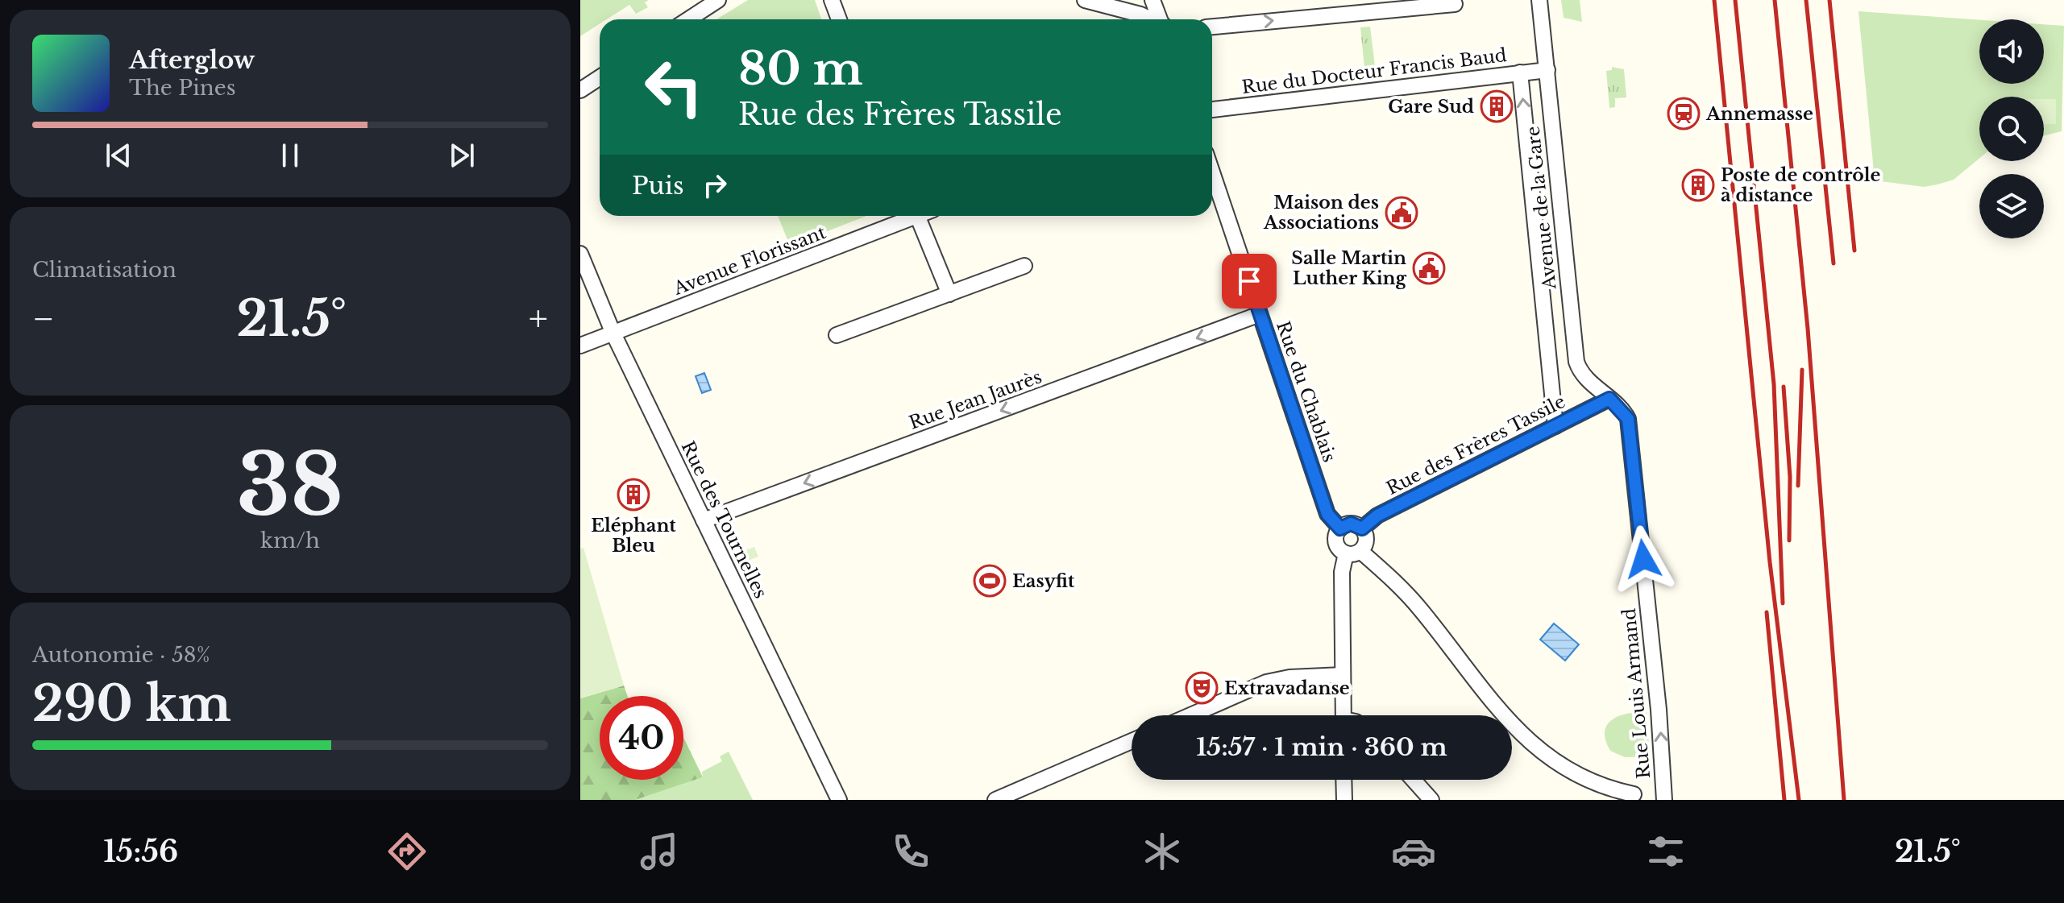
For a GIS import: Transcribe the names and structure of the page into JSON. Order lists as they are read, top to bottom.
{
  "streets": {
    "street": [
      "Rue du Docteur Francis Baud",
      "Avenue de la Gare",
      "Avenue Florissant",
      "Rue du Chablais",
      "Rue Jean Jaurès",
      "Rue des Frères Tassile",
      "Rue des Tournelles",
      "Rue Louis Armand"
    ]
  },
  "crossings": [
    ["Rue du Docteur Francis Baud", "Avenue de la Gare"],
    ["Avenue de la Gare", "Rue des Frères Tassile"],
    ["Avenue de la Gare", "Rue Louis Armand"],
    ["Avenue Florissant", "Rue des Tournelles"],
    ["Rue du Chablais", "Rue Jean Jaurès"],
    ["Rue du Chablais", "Rue des Frères Tassile"],
    ["Rue Jean Jaurès", "Rue des Tournelles"],
    ["Rue des Frères Tassile", "Rue Louis Armand"]
  ],
  "one_way": ["Rue Louis Armand"],
  "places": {
    "building": ["Gare Sud", "Poste de contrôle à distance", "Eléphant Bleu"],
    "station": ["Annemasse"],
    "public building": ["Maison des Associations", "Salle Martin Luther King"],
    "sports": ["Easyfit"],
    "theatre": ["Extravadanse"]
  },
  "page": {
    "turn": ["80 m", "Rue des Frères Tassile"],
    "song": ["Afterglow", "The Pines"],
    "then": "Puis",
    "tile": [
      "Climatisation",
      ["38", "km/h"],
      ["Autonomie · 58%", "290 km"]
    ],
    "heat": ["−", "21.5°", "+"],
    "limit": "40",
    "trip": "15:57 · 1 min · 360 m",
    "tabs": ["15:56", "21.5°"]
  }
}
